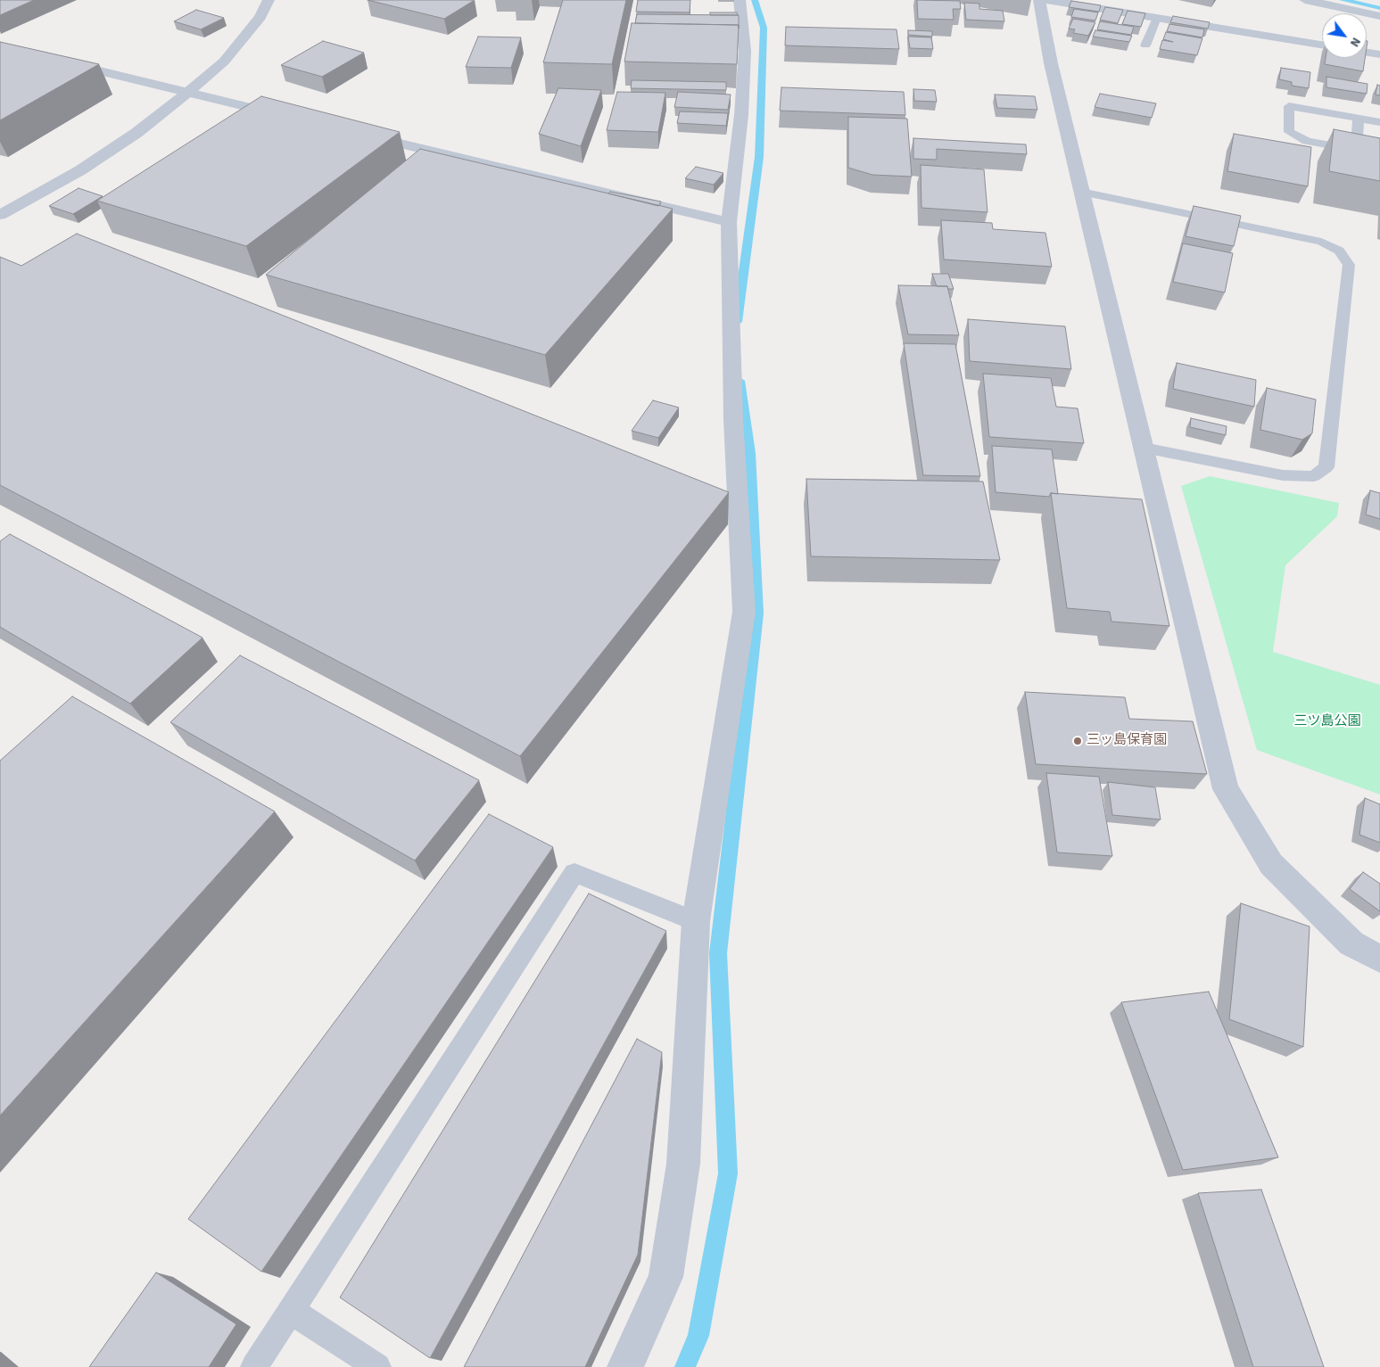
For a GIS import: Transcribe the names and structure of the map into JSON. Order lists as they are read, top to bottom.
{
  "parks": ["三ツ島公園"],
  "places": ["三ッ島保育園"],
  "north": "bottom right"
}
